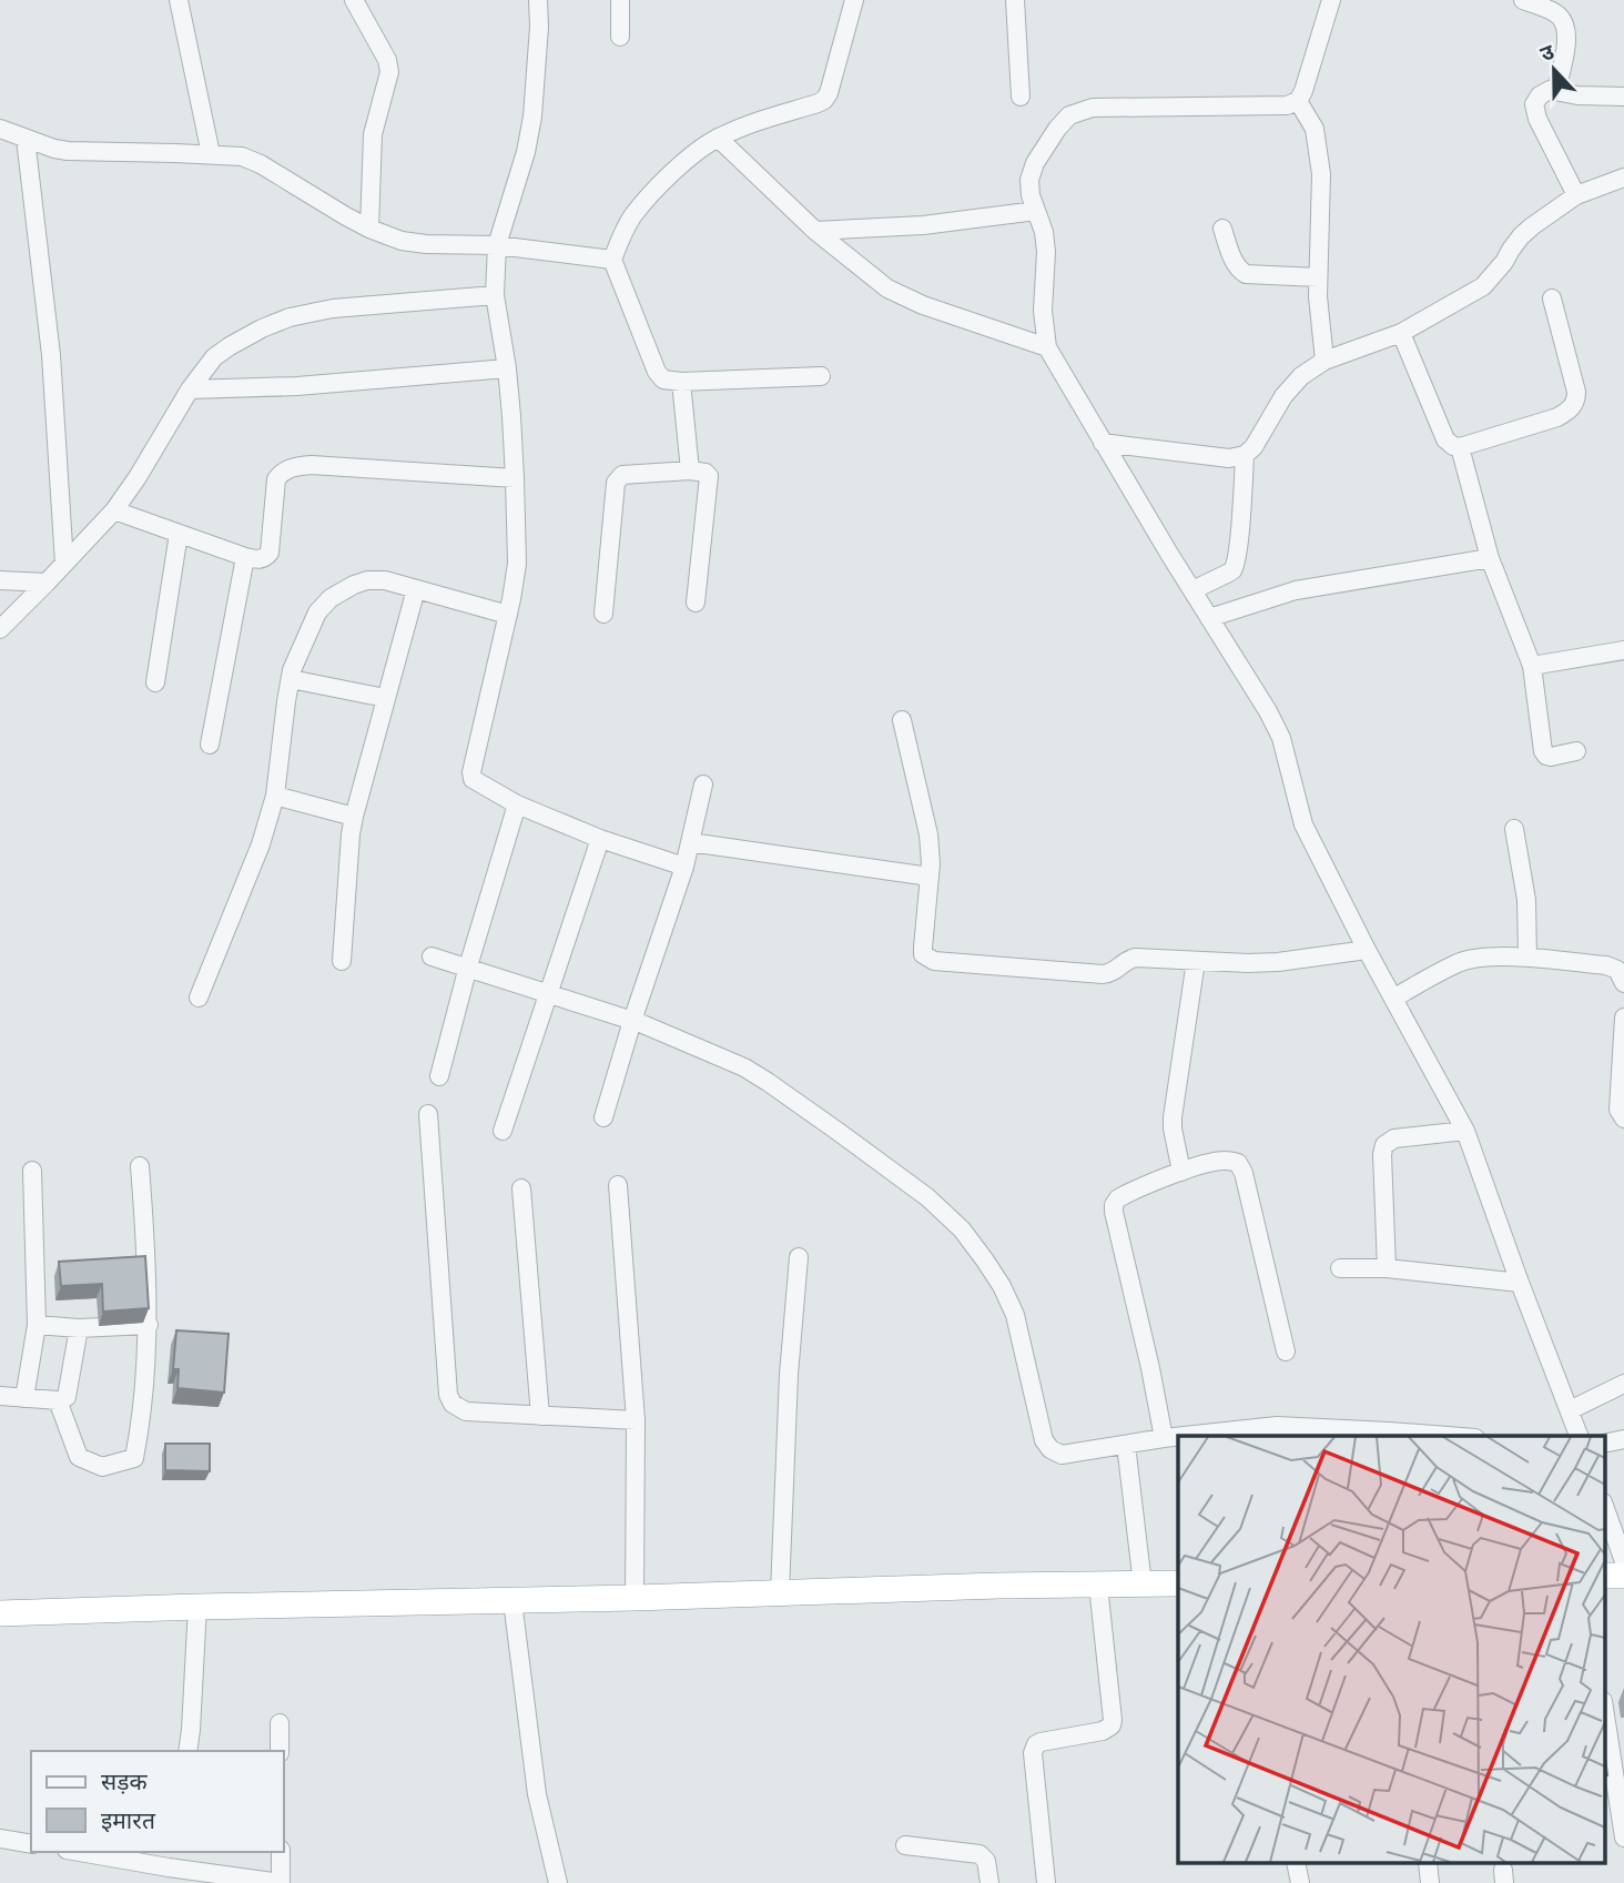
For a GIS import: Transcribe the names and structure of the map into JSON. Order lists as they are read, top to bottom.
{
  "legend": ["सड़क", "इमारत"],
  "north": "top"
}
